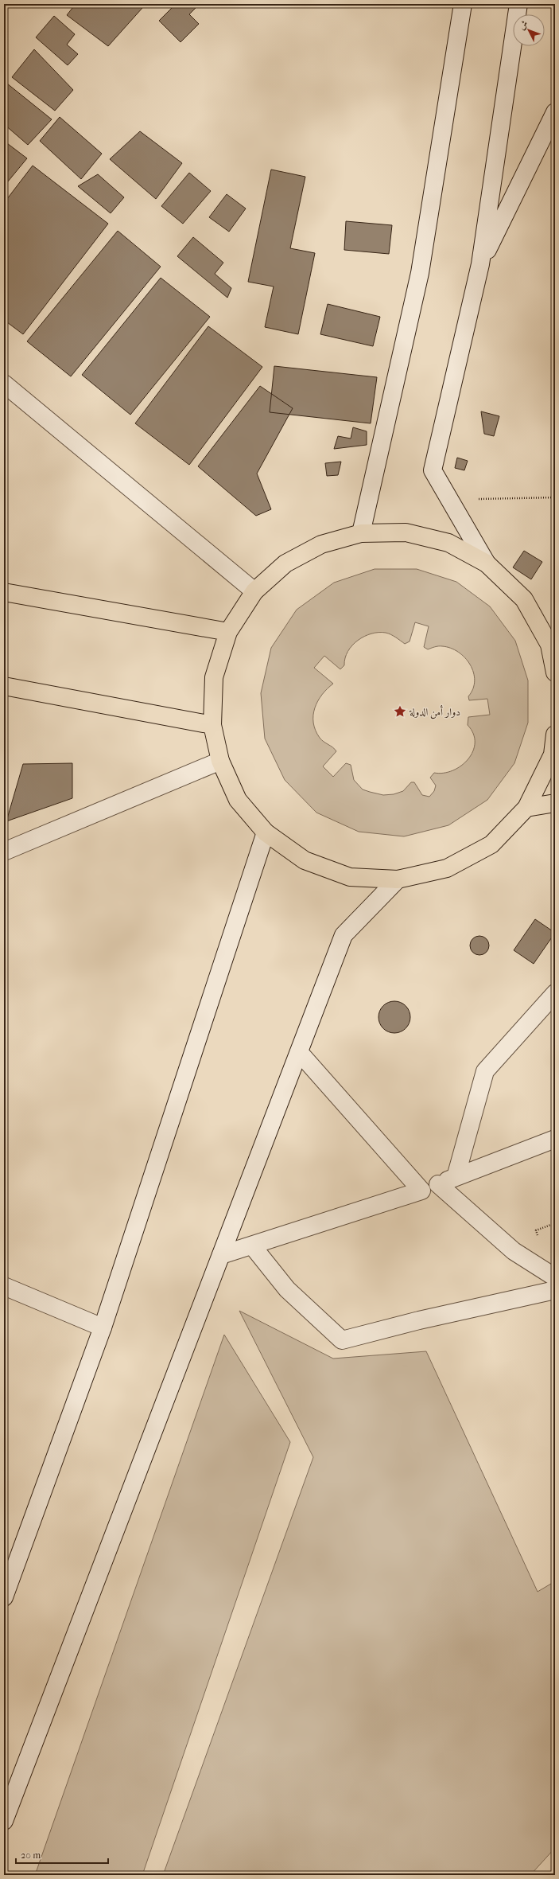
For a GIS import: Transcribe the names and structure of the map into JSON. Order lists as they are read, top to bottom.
{
  "places": {
    "place": ["دوار أمن الدولة"]
  },
  "scale_bar": "20 m",
  "north": "top left"
}
